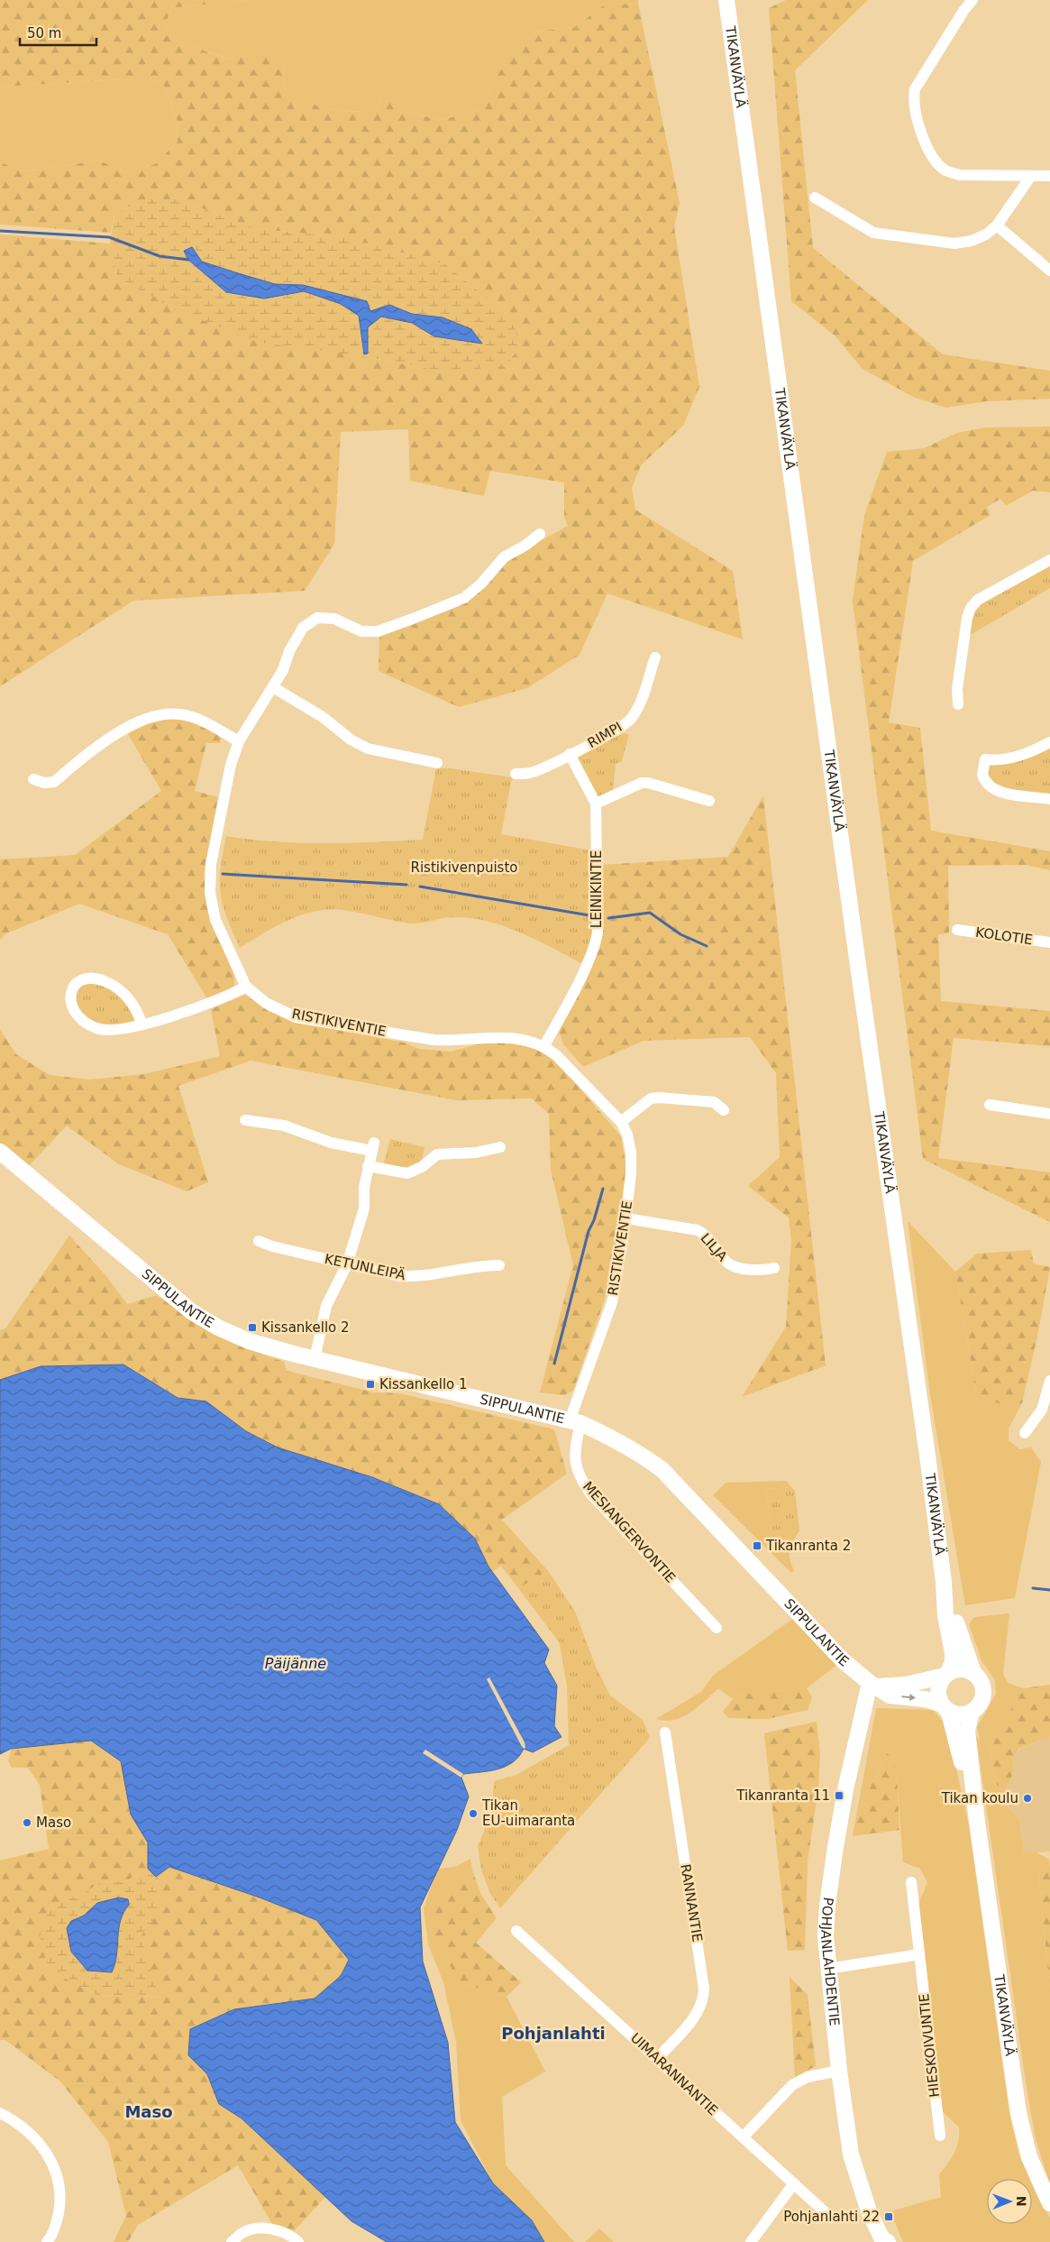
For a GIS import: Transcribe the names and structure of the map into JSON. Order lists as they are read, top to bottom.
{
  "streets": {
    "main road": ["TIKANVÄYLÄ", "SIPPULANTIE", "POHJANLAHDENTIE"],
    "street": [
      "RIMPI",
      "LEINIKINTIE",
      "KOLOTIE",
      "RISTIKIVENTIE",
      "LILJA",
      "KETUNLEIPÄ",
      "MESIANGERVONTIE",
      "RANNANTIE",
      "HIESKOIVUNTIE",
      "UIMARANNANTIE"
    ]
  },
  "crossings": [
    ["TIKANVÄYLÄ", "SIPPULANTIE"],
    ["RIMPI", "LEINIKINTIE"],
    ["LEINIKINTIE", "RISTIKIVENTIE"],
    ["RISTIKIVENTIE", "LILJA"],
    ["RISTIKIVENTIE", "SIPPULANTIE"],
    ["RISTIKIVENTIE", "MESIANGERVONTIE"],
    ["SIPPULANTIE", "MESIANGERVONTIE"],
    ["SIPPULANTIE", "POHJANLAHDENTIE"],
    ["RANNANTIE", "UIMARANNANTIE"]
  ],
  "districts": ["Pohjanlahti", "Maso"],
  "water": ["Päijänne"],
  "parks": ["Ristikivenpuisto"],
  "places": {
    "transit": [
      "Kissankello 2",
      "Kissankello 1",
      "Tikanranta 2",
      "Tikanranta 11",
      "Pohjanlahti 22"
    ],
    "other": ["Tikan koulu", "Tikan EU-uimaranta", "Maso"]
  },
  "scale_bar": "50 m",
  "north": "right"
}
